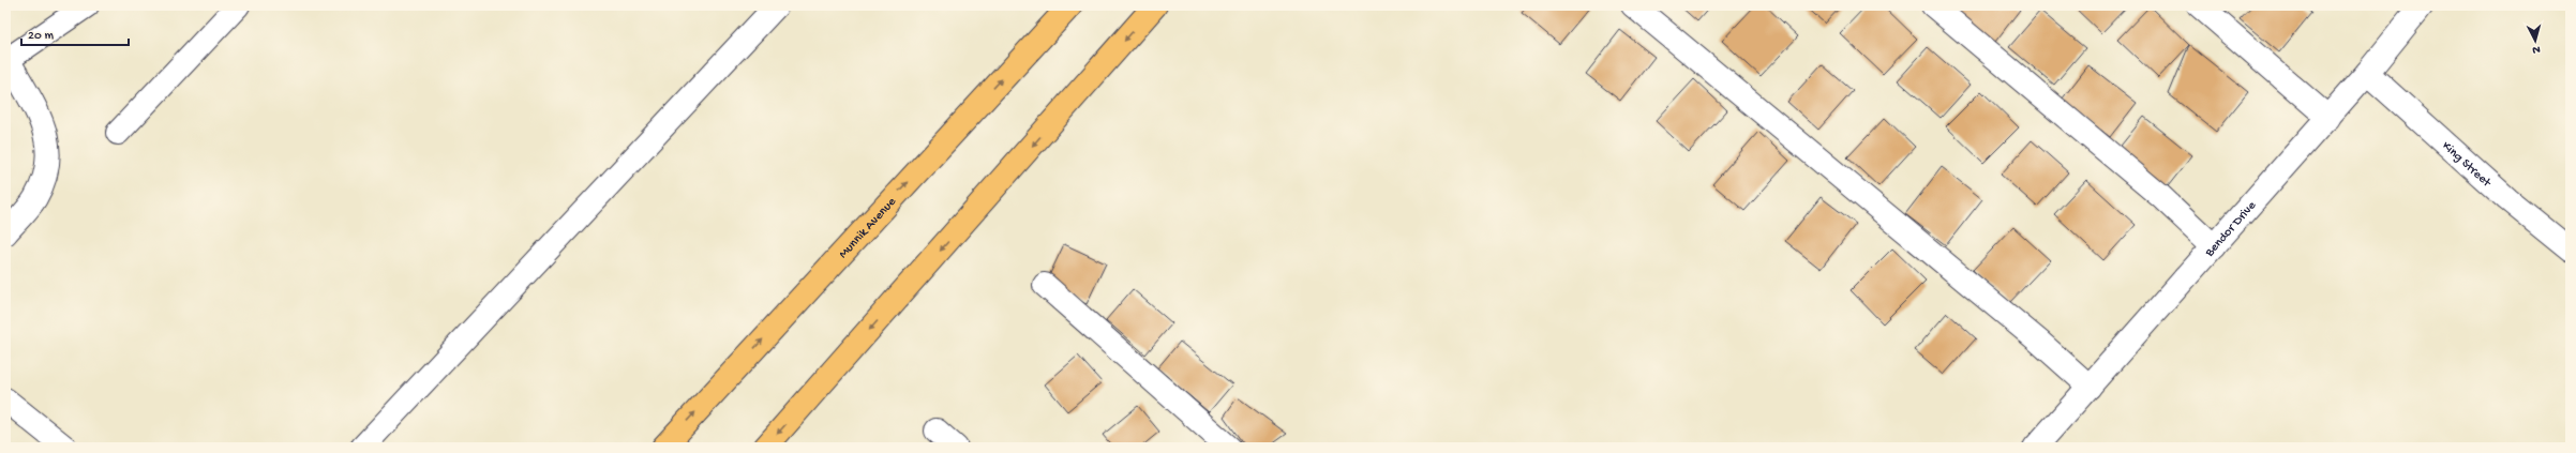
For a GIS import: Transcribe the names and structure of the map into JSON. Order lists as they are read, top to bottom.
{
  "streets": {
    "main road": ["Munnik Avenue"],
    "street": ["King Street", "Bendor Drive"]
  },
  "crossings": [
    ["King Street", "Bendor Drive"]
  ],
  "scale_bar": "20 m",
  "north": "bottom"
}
